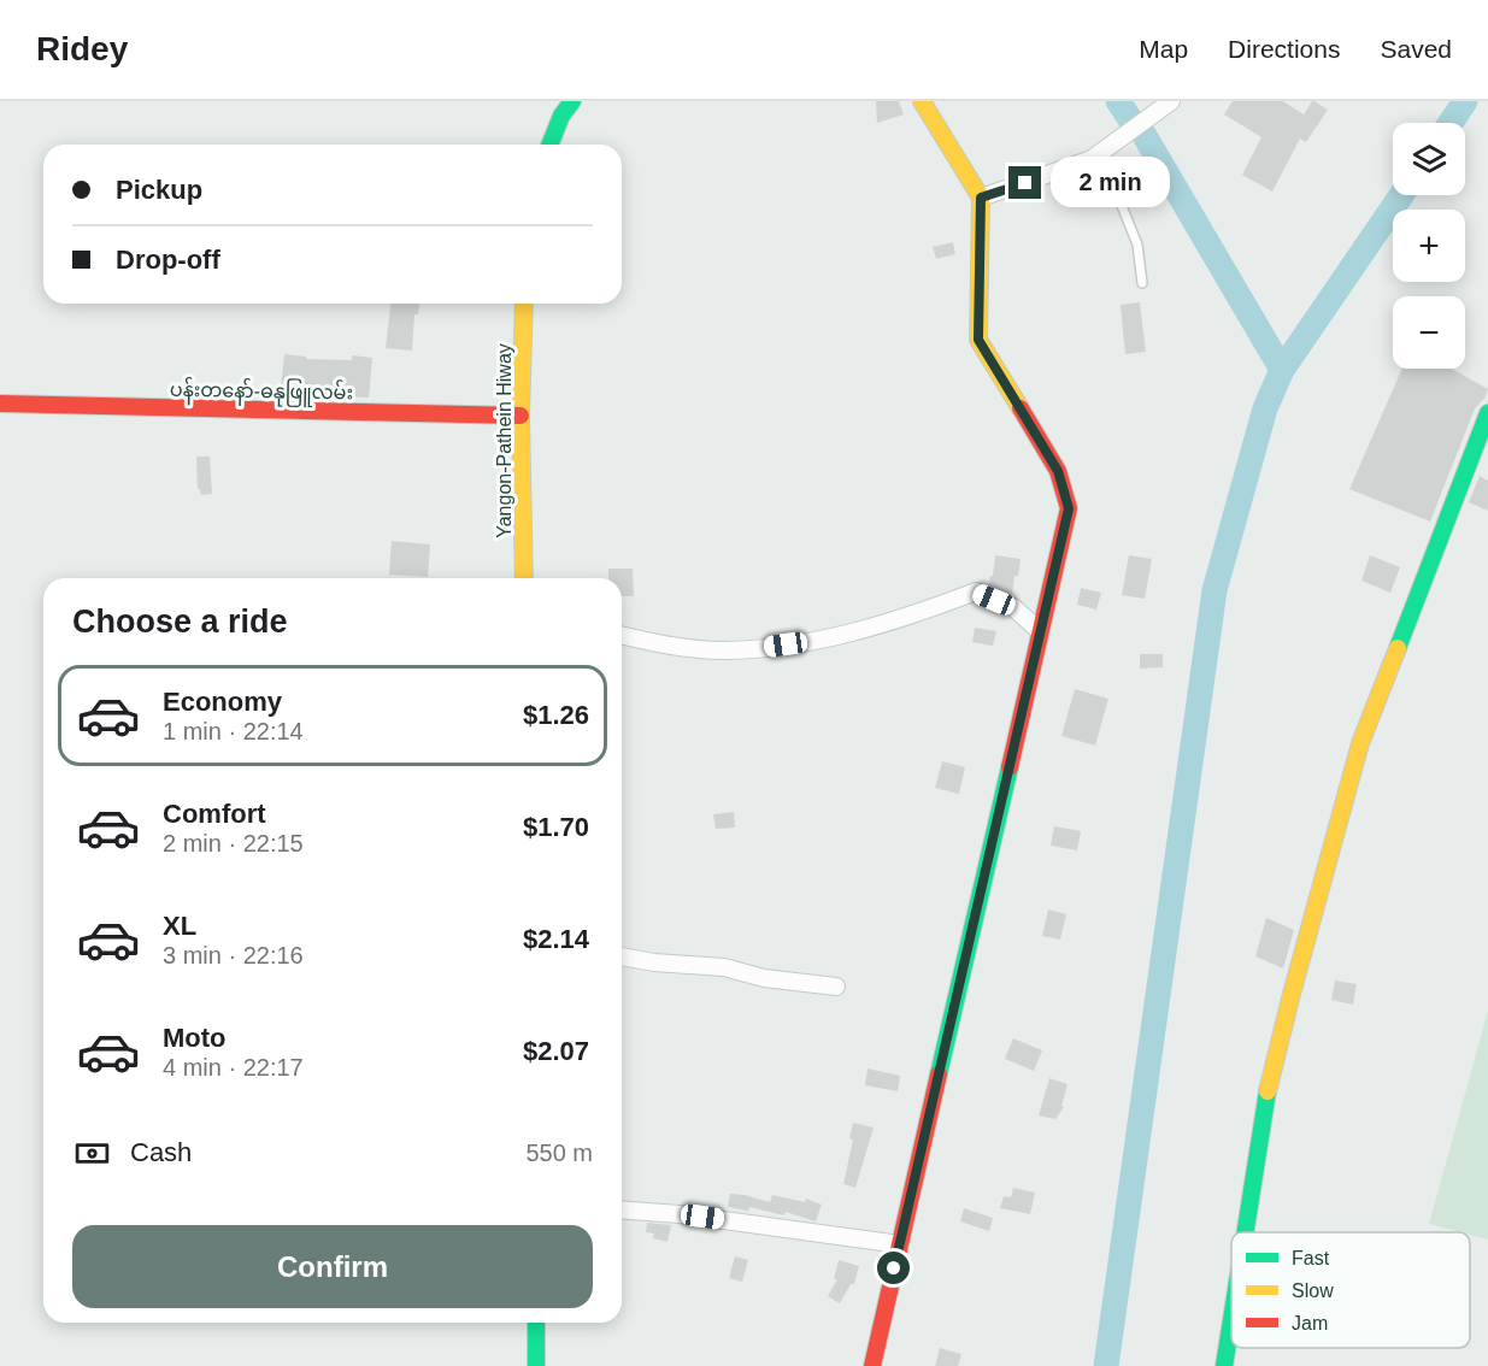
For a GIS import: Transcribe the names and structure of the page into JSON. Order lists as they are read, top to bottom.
{
  "streets": {
    "main road": ["ပန်းတနော်-ဓနုဖြူလမ်း", "Yangon-Pathein Hiway"]
  },
  "crossings": [
    ["ပန်းတနော်-ဓနုဖြူလမ်း", "Yangon-Pathein Hiway"]
  ],
  "legend": ["Fast", "Slow", "Jam"],
  "page": {
    "header": "Ridey",
    "nav": ["Map", "Directions", "Saved"],
    "map_buttons": ["+", "−"],
    "banner": ["Pickup", "Drop-off"],
    "bubble": "2 min",
    "heading": "Choose a ride",
    "list": [
      {
        "name": "Economy",
        "note": "1 min · 22:14",
        "value": "$1.26"
      },
      {
        "name": "Comfort",
        "note": "2 min · 22:15",
        "value": "$1.70"
      },
      {
        "name": "XL",
        "note": "3 min · 22:16",
        "value": "$2.14"
      },
      {
        "name": "Moto",
        "note": "4 min · 22:17",
        "value": "$2.07"
      }
    ],
    "pay": ["Cash", "550 m"],
    "buttons": "Confirm"
  }
}
